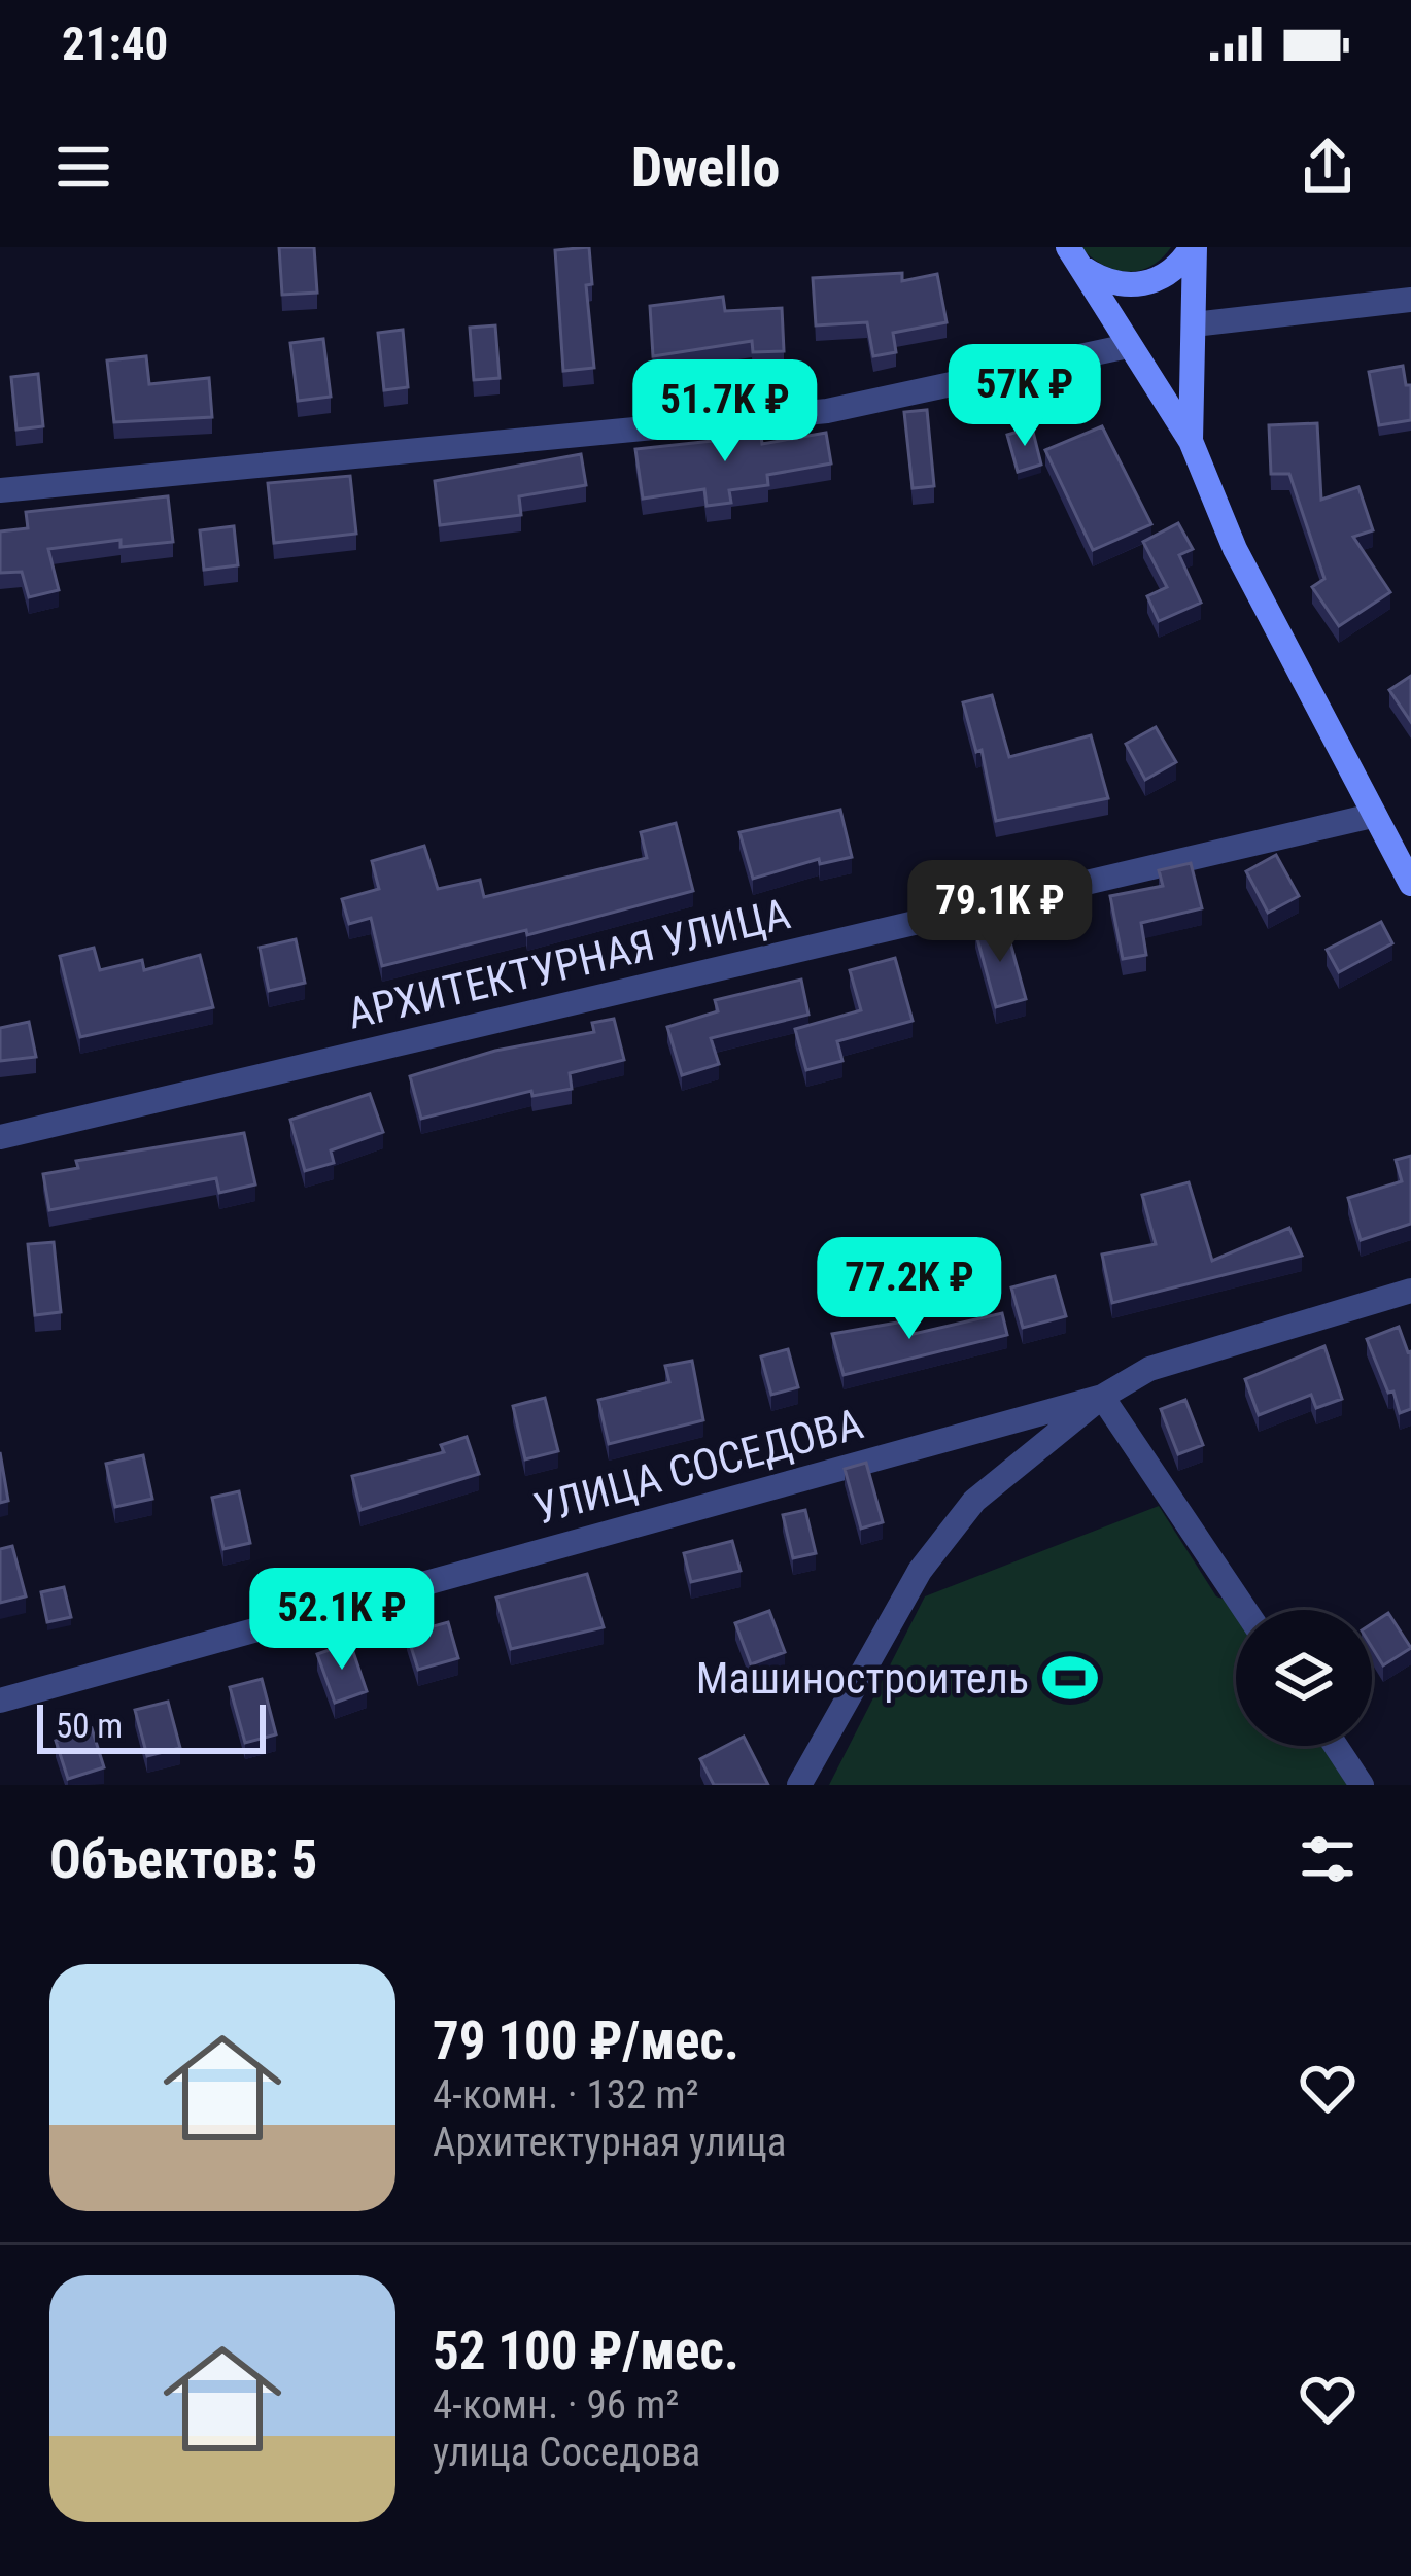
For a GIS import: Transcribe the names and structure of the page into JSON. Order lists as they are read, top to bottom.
{
  "streets": {
    "street": ["АРХИТЕКТУРНАЯ УЛИЦА", "УЛИЦА СОСЕДОВА"]
  },
  "places": {
    "sports": ["Машиностроитель"]
  },
  "scale_bar": "50 m",
  "page": {
    "status": "21:40",
    "header": "Dwello",
    "price": [
      "57K ₽",
      "51.7K ₽",
      "79.1K ₽",
      "77.2K ₽",
      "52.1K ₽"
    ],
    "scale": "50 m",
    "heading": "Объектов: 5",
    "list": [
      {
        "name": "79 100 ₽/мес.",
        "note": "4-комн. · 132 m² · Архитектурная улица"
      },
      {
        "name": "52 100 ₽/мес.",
        "note": "4-комн. · 96 m² · улица Соседова"
      }
    ]
  }
}
